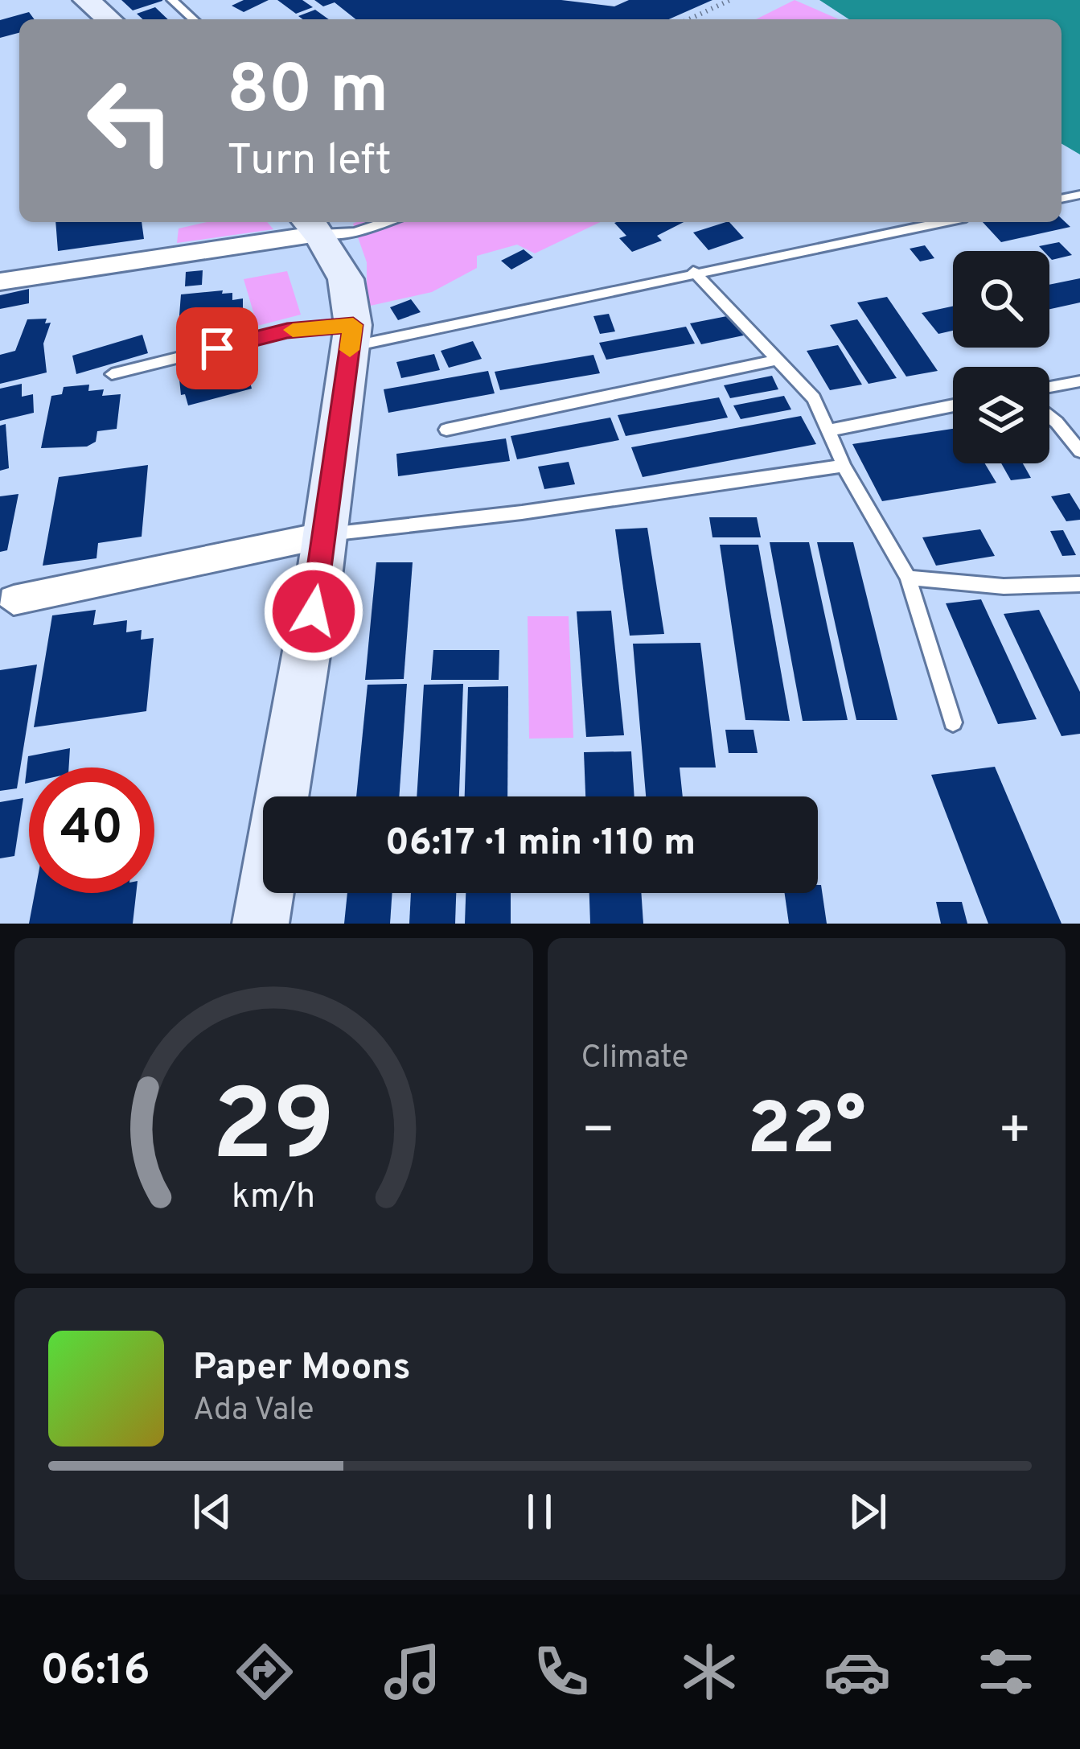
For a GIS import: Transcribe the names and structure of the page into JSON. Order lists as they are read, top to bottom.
{
  "page": {
    "turn": ["80 m", "Turn left"],
    "limit": "40",
    "trip": "06:17 · 1 min · 110 m",
    "tile": "Climate",
    "heat": ["−", "22°", "+"],
    "song": ["Paper Moons", "Ada Vale"],
    "tabs": "06:16",
    "gauge": ["29", "km/h"]
  }
}
